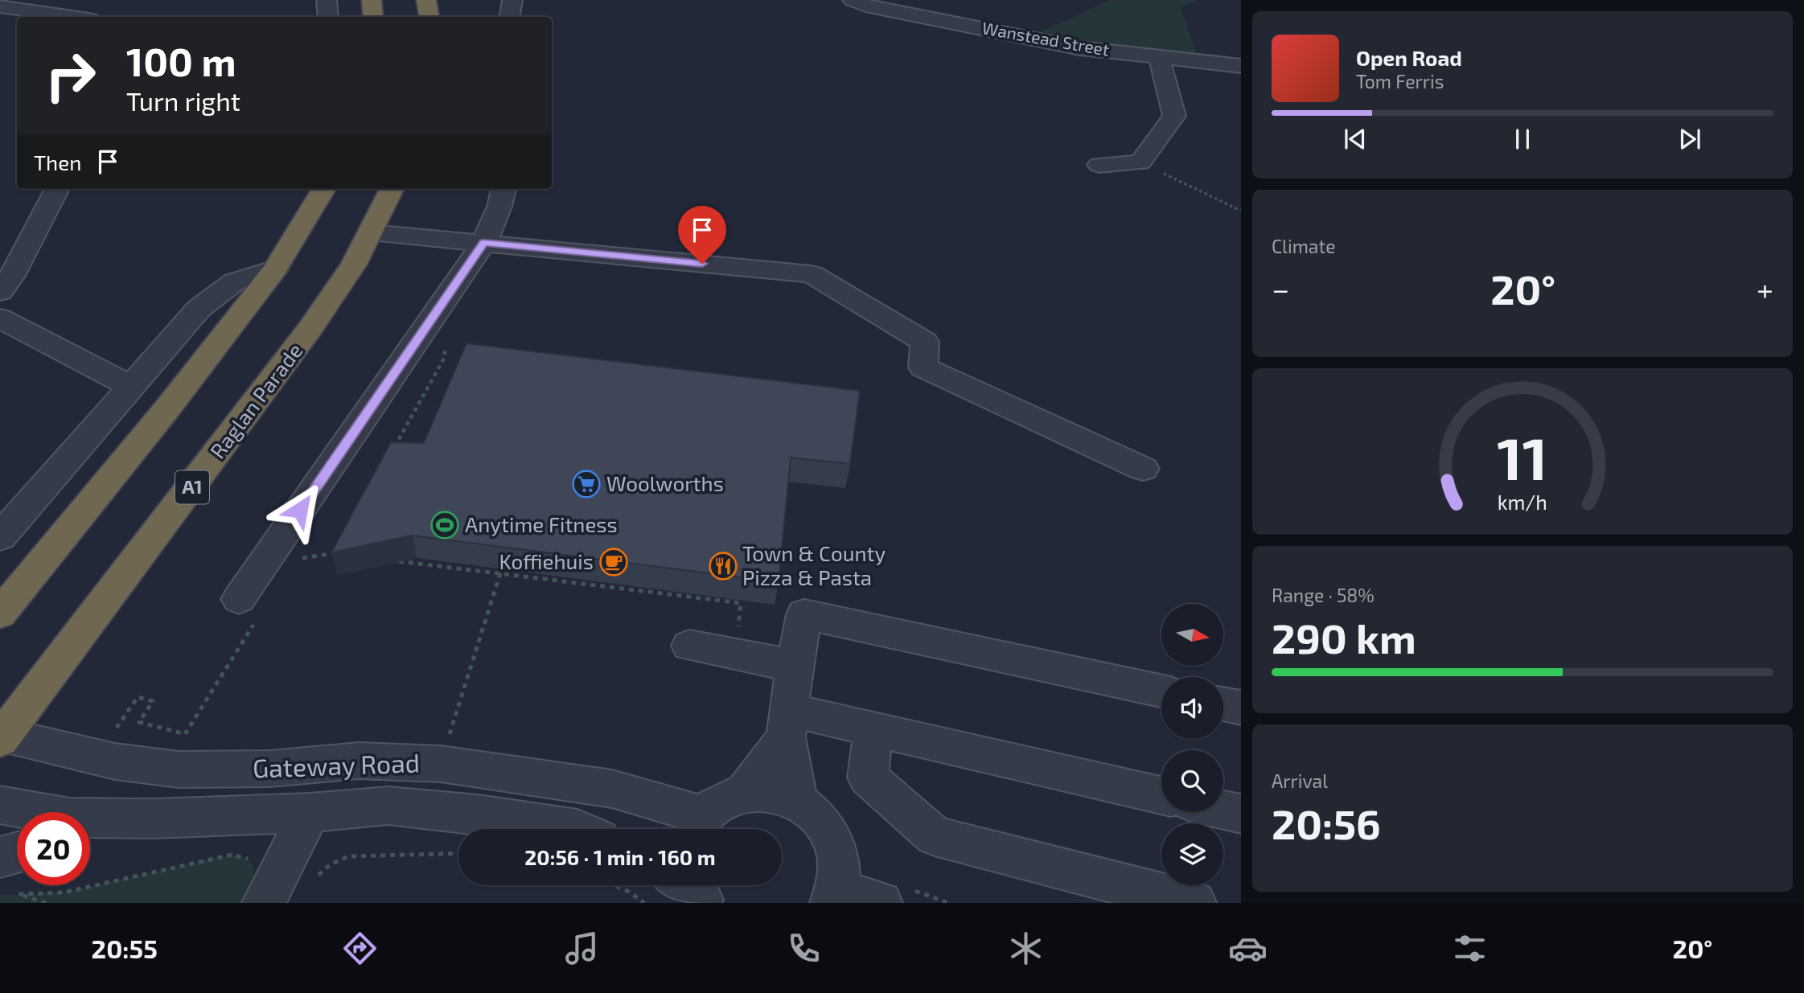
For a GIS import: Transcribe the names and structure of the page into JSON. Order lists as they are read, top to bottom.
{
  "streets": {
    "highway": ["Raglan Parade", "A1"],
    "street": ["Wanstead Street", "Gateway Road"]
  },
  "crossings": [
    ["Raglan Parade", "Gateway Road"]
  ],
  "places": {
    "supermarket": ["Woolworths"],
    "sports": ["Anytime Fitness"],
    "cafe": ["Koffiehuis"],
    "restaurant": ["Town & County Pizza & Pasta"]
  },
  "north": "right",
  "page": {
    "turn": ["100 m", "Turn right"],
    "song": ["Open Road", "Tom Ferris"],
    "then": "Then",
    "tile": [
      "Climate",
      ["Range · 58%", "290 km"],
      ["Arrival", "20:56"]
    ],
    "heat": ["−", "20°", "+"],
    "limit": "20",
    "trip": "20:56 · 1 min · 160 m",
    "tabs": ["20:55", "20°"],
    "gauge": ["11", "km/h"]
  }
}
